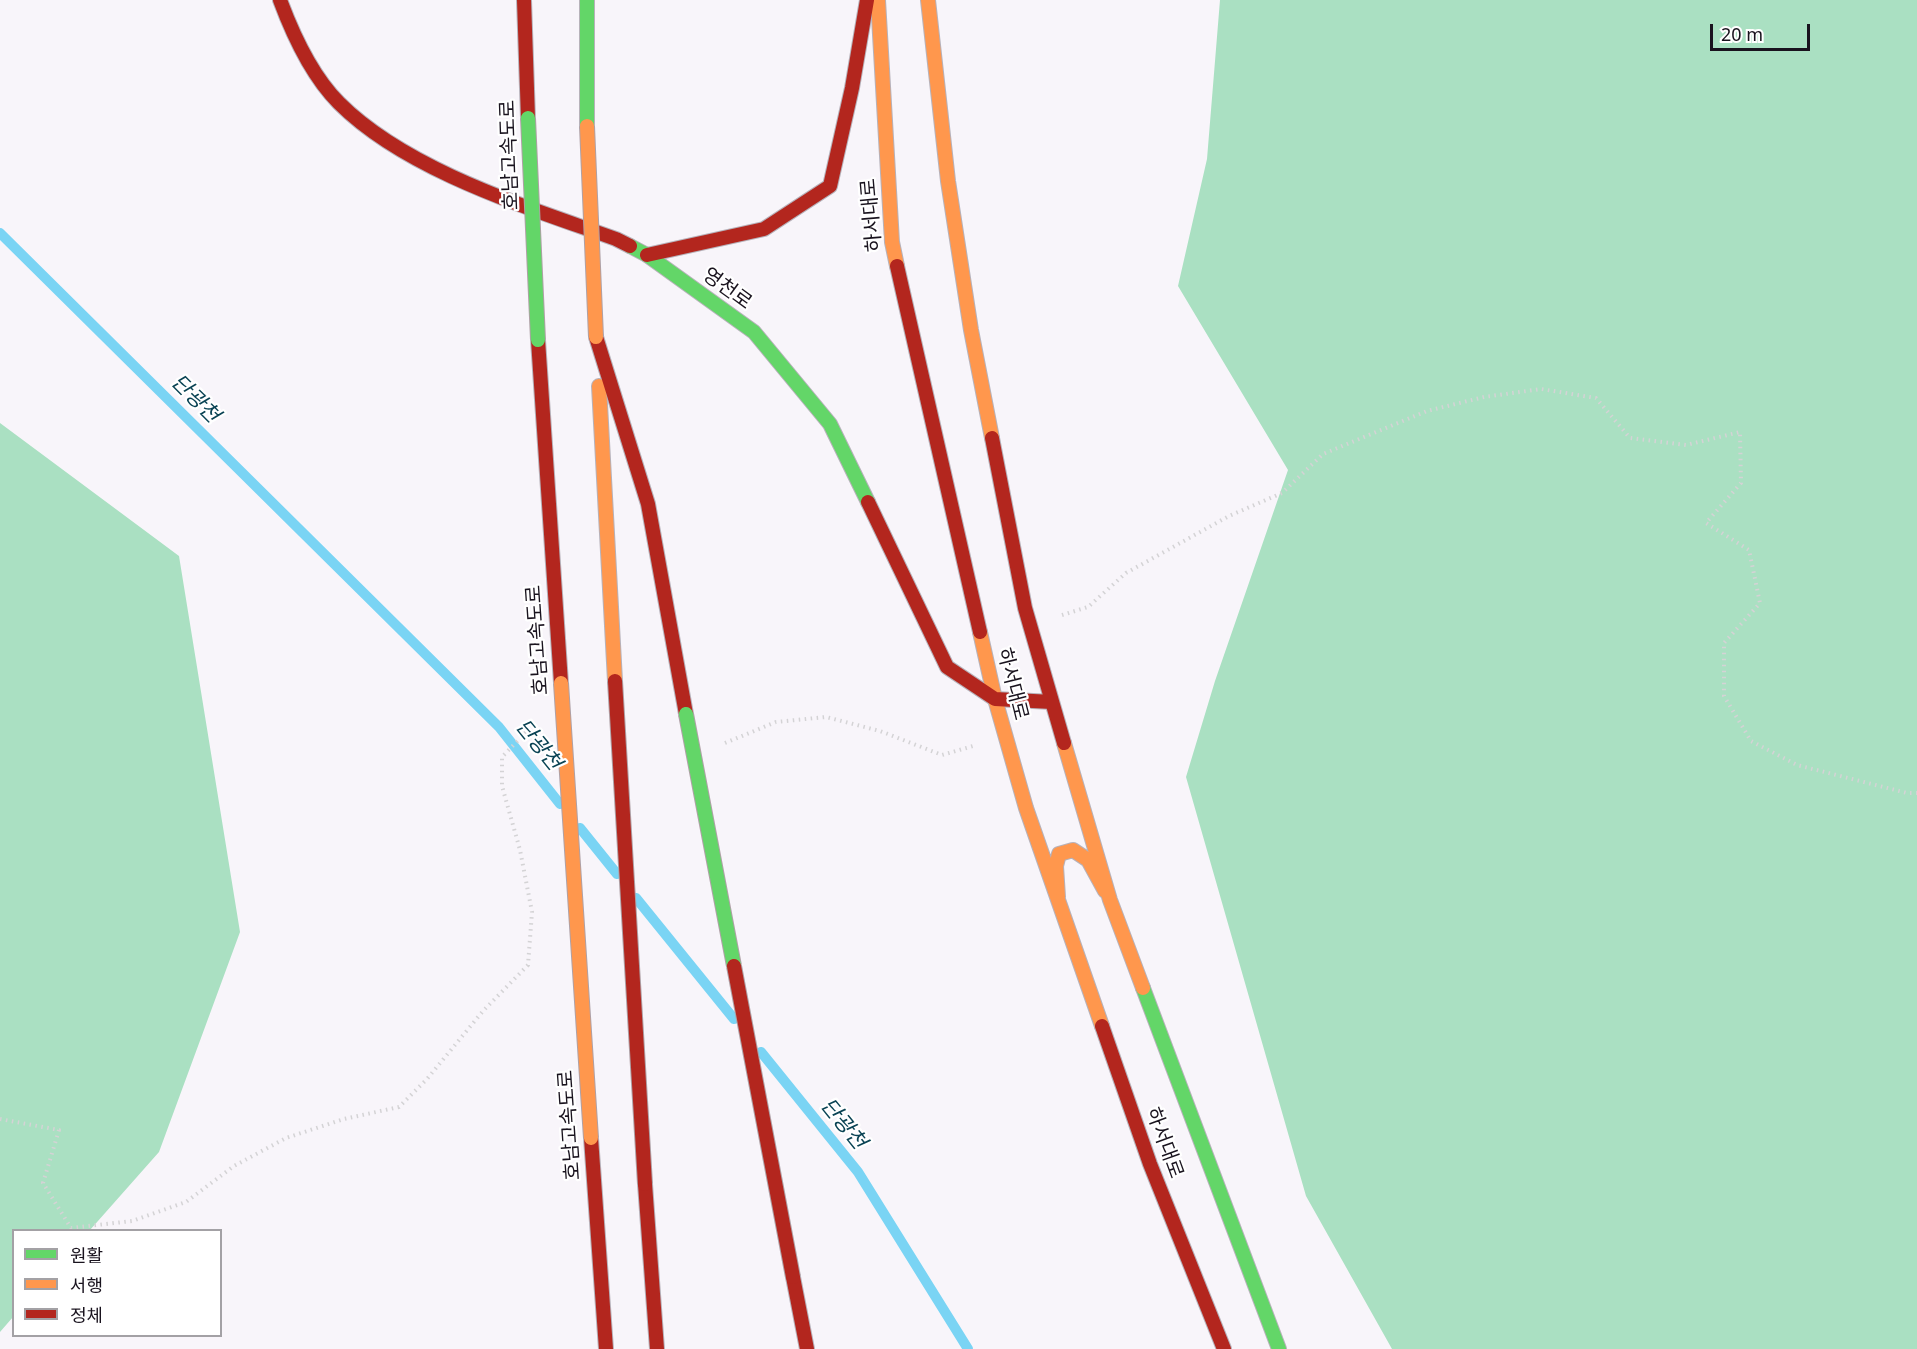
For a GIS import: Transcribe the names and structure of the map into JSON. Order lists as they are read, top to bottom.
{
  "streets": {
    "main road": ["호남고속도로", "하서대로", "영천로"]
  },
  "crossings": [
    ["하서대로", "영천로"]
  ],
  "water": ["단광천"],
  "legend": ["원활", "서행", "정체"],
  "scale_bar": "20 m"
}
